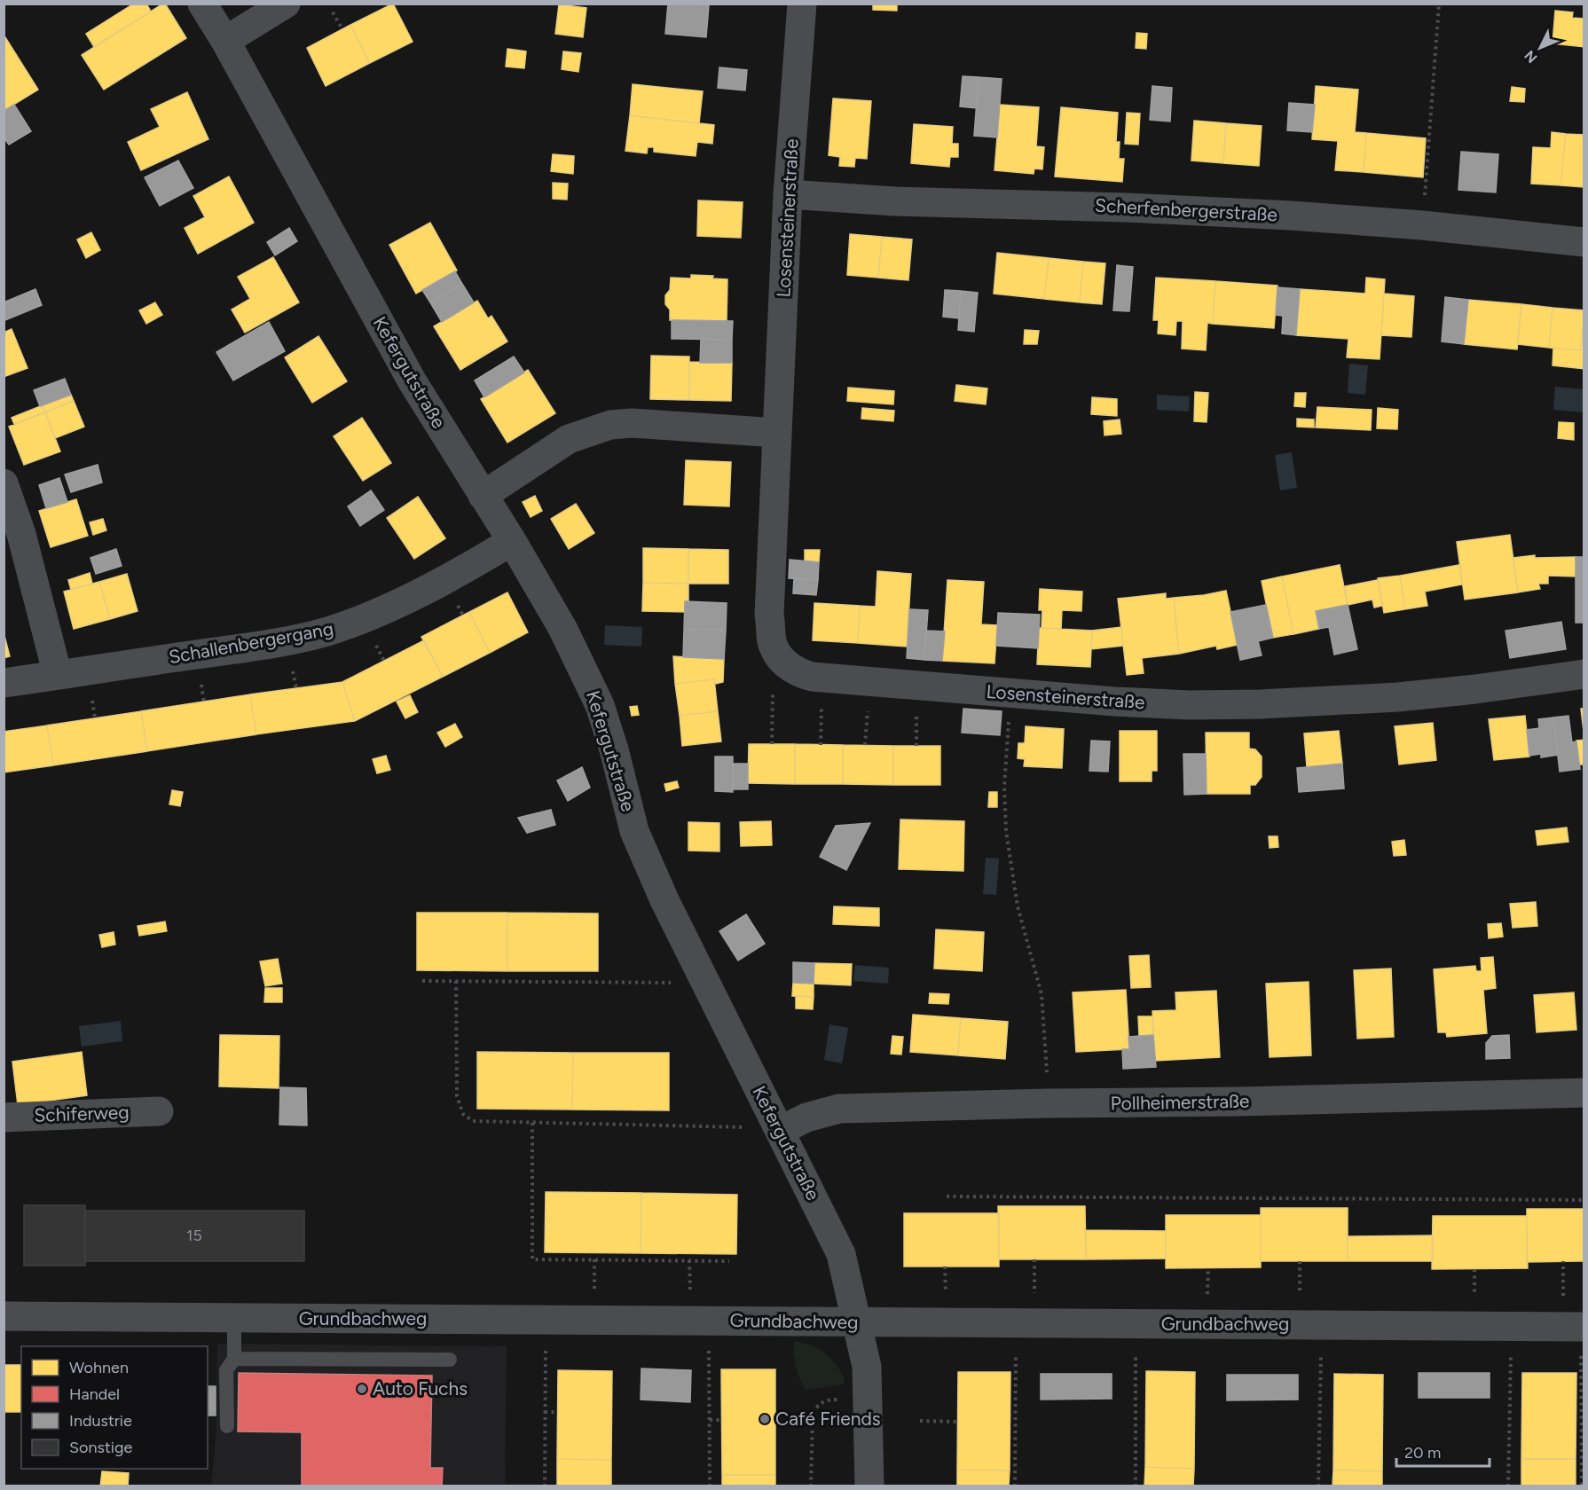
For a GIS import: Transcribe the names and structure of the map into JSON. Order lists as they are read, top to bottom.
{
  "streets": {
    "street": [
      "Scherfenbergerstraße",
      "Losensteinerstraße",
      "Kefergutstraße",
      "Schallenbergergang",
      "Pollheimerstraße",
      "Schiferweg",
      "Grundbachweg"
    ]
  },
  "crossings": [
    ["Scherfenbergerstraße", "Losensteinerstraße"],
    ["Kefergutstraße", "Schallenbergergang"],
    ["Kefergutstraße", "Pollheimerstraße"],
    ["Kefergutstraße", "Grundbachweg"]
  ],
  "places": ["Auto Fuchs", "Café Friends"],
  "house_numbers": ["15"],
  "legend": [
    "Wohnen",
    "Handel",
    "Industrie",
    "Sonstige"
  ],
  "scale_bar": "20 m",
  "north": "bottom left"
}
